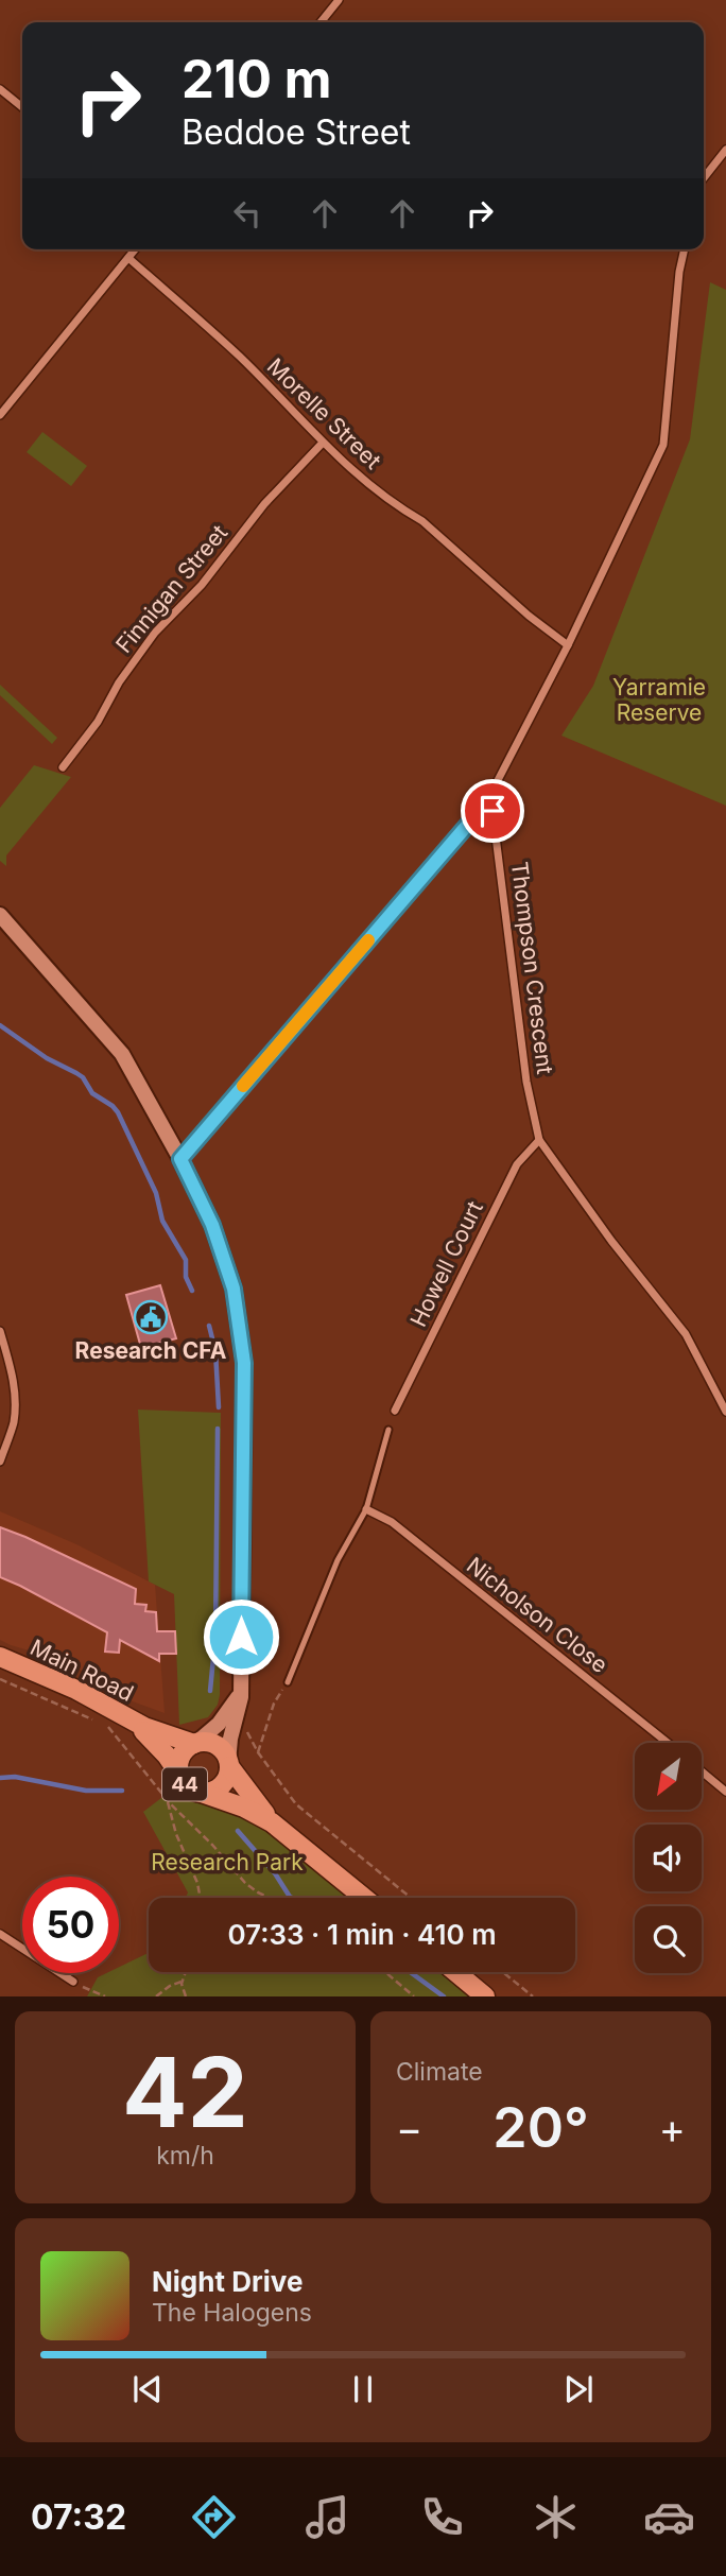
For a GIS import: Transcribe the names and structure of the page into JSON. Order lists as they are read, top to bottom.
{
  "streets": {
    "main road": ["Main Road", "44"],
    "street": [
      "Morelle Street",
      "Finnigan Street",
      "Thompson Crescent",
      "Howell Court",
      "Nicholson Close"
    ]
  },
  "crossings": [
    ["Morelle Street", "Finnigan Street"],
    ["Morelle Street", "Thompson Crescent"],
    ["Thompson Crescent", "Howell Court"],
    ["Main Road", "44"]
  ],
  "parks": ["Yarramie Reserve", "Research Park"],
  "places": {
    "public building": ["Research CFA"]
  },
  "north": "bottom left",
  "page": {
    "turn": ["210 m", "Beddoe Street"],
    "limit": "50",
    "trip": "07:33 · 1 min · 410 m",
    "tile": [
      ["42", "km/h"],
      "Climate"
    ],
    "heat": ["−", "20°", "+"],
    "song": ["Night Drive", "The Halogens"],
    "tabs": "07:32"
  }
}
